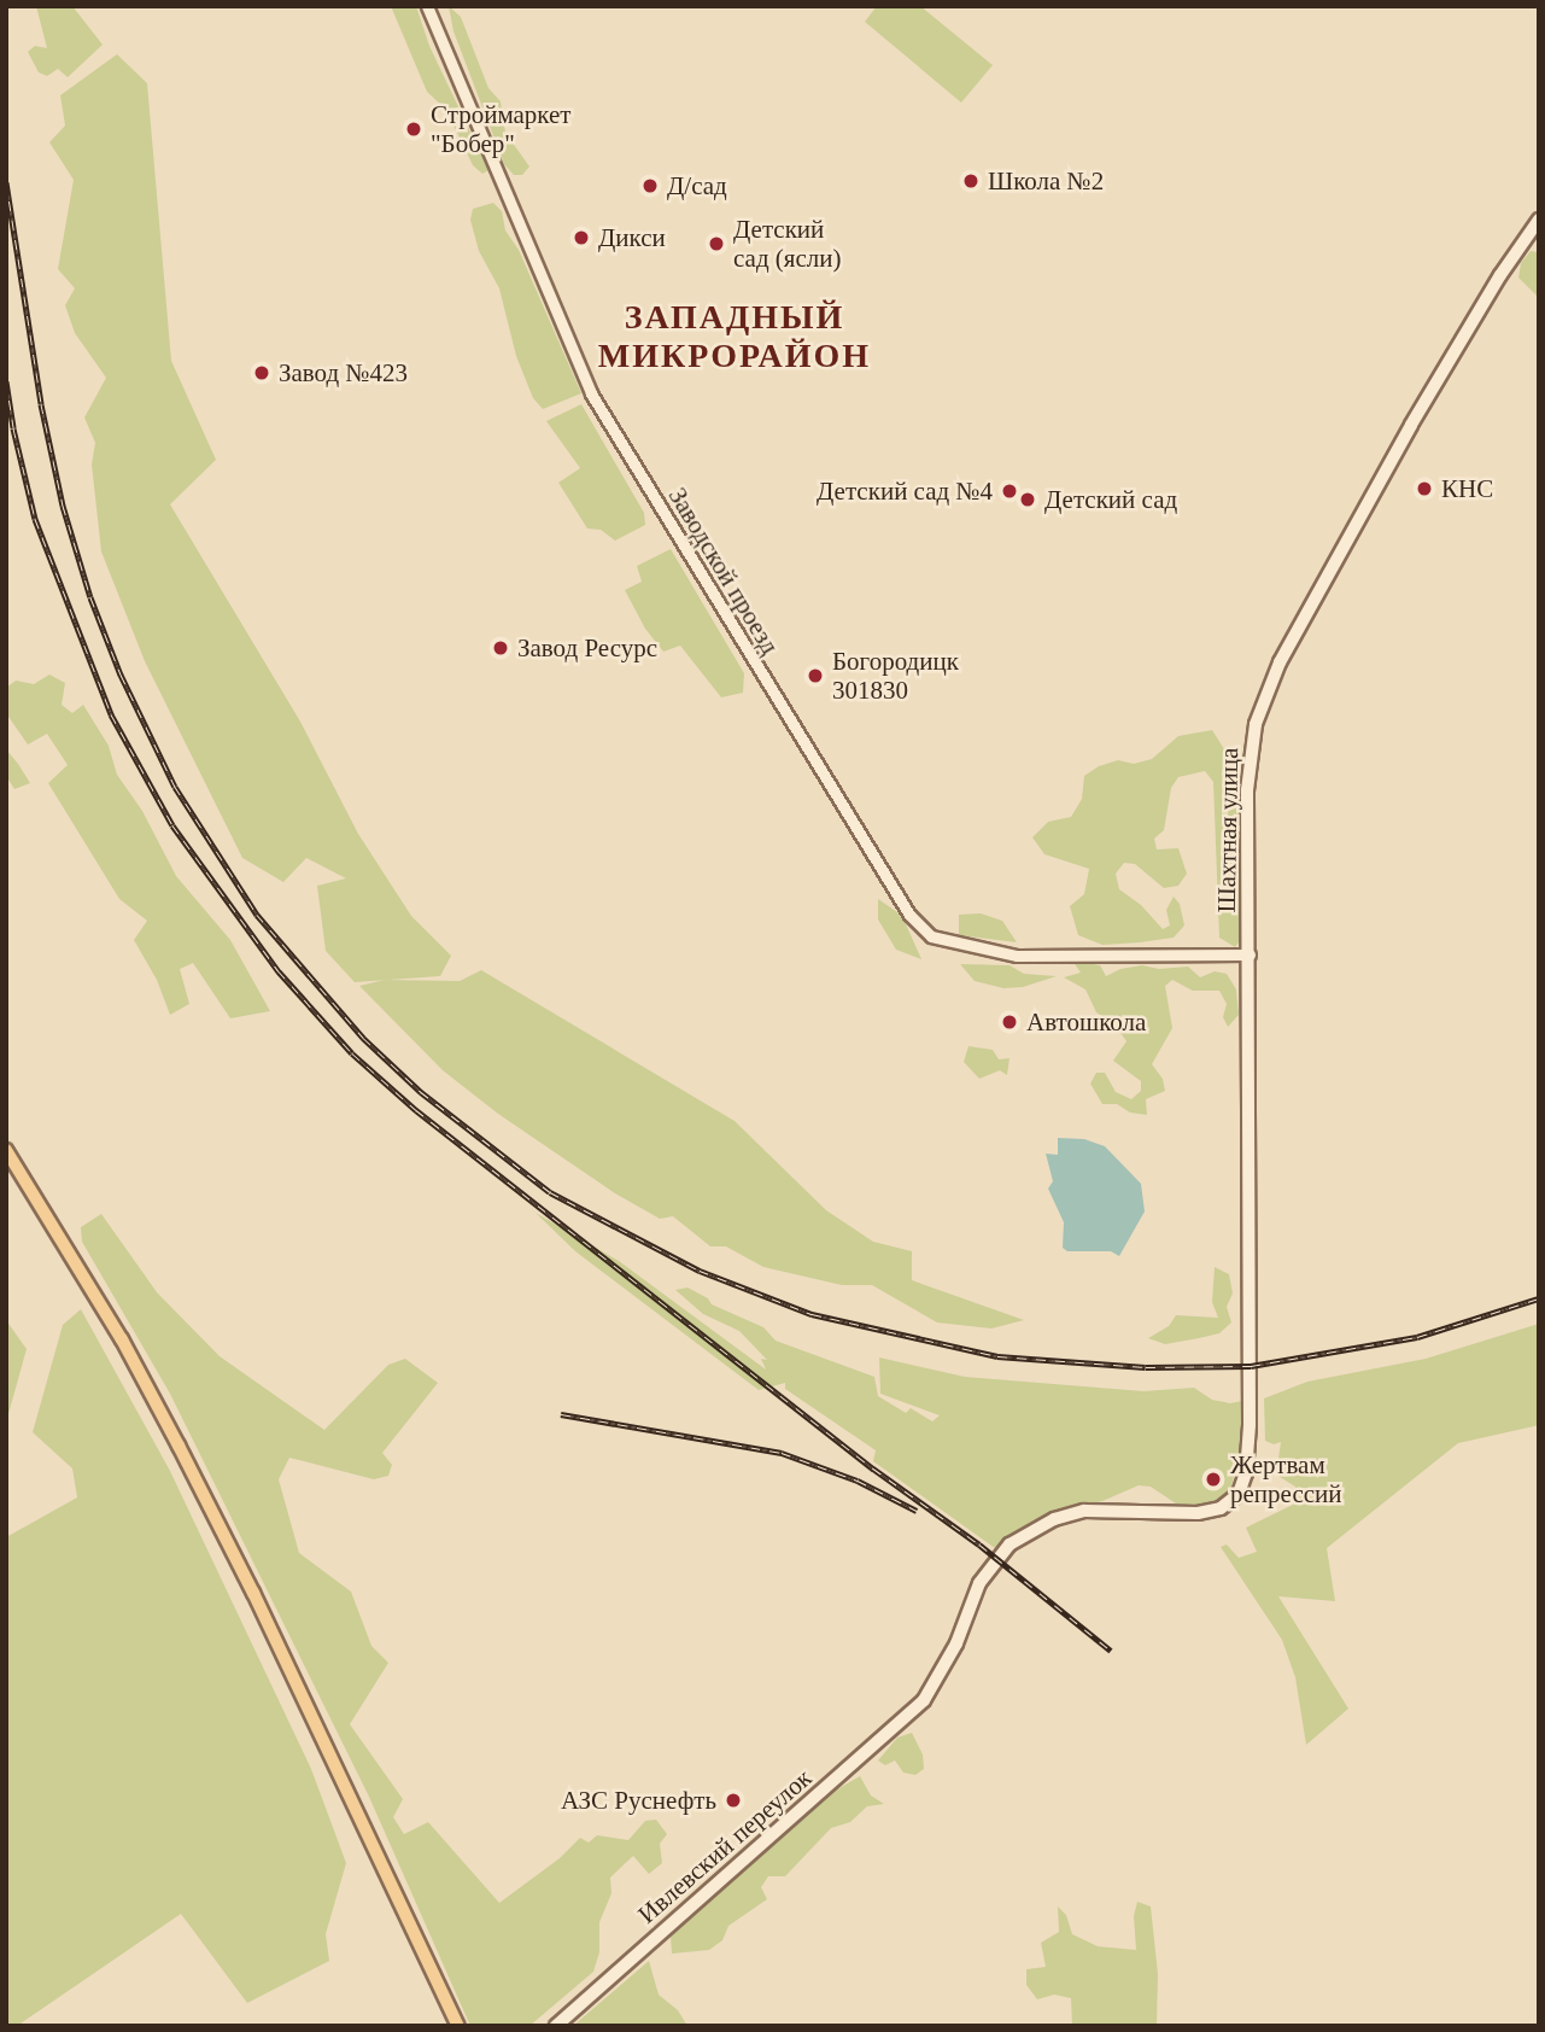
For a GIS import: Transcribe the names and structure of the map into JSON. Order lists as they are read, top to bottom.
{
  "streets": {
    "main road": ["Шахтная улица", "Ивлевский переулок"],
    "street": ["Заводской проезд"]
  },
  "crossings": [
    ["Заводской проезд", "Шахтная улица"],
    ["Шахтная улица", "Ивлевский переулок"]
  ],
  "districts": ["ЗАПАДНЫЙ МИКРОРАЙОН"],
  "places": [
    "Строймаркет \"Бобер\"",
    "Школа №2",
    "Д/сад",
    "Дикси",
    "Детский сад (ясли)",
    "Завод №423",
    "КНС",
    "Детский сад №4",
    "Детский сад",
    "Завод Ресурс",
    "Богородицк 301830",
    "Автошкола",
    "Жертвам репрессий",
    "АЗС Руснефть"
  ]
}
